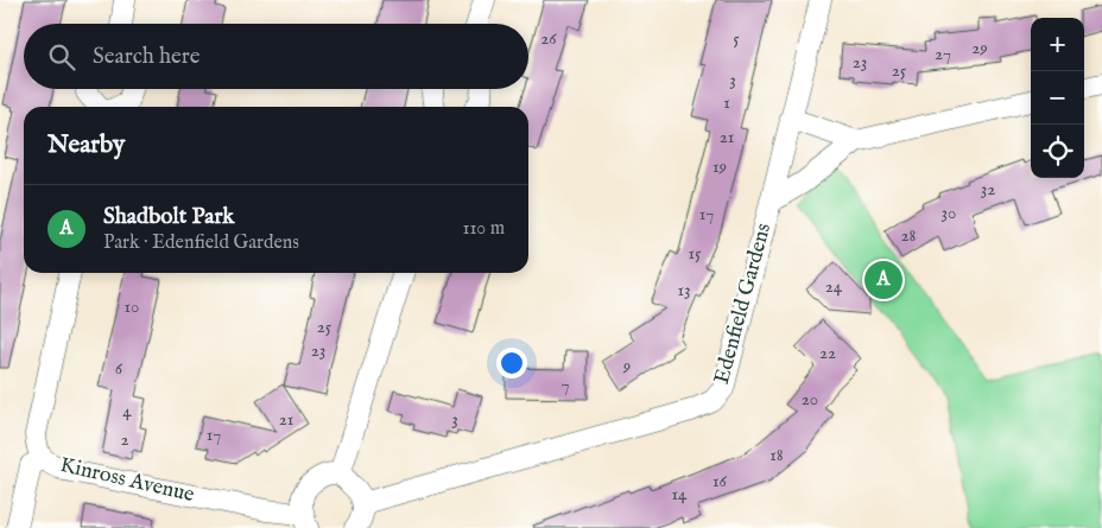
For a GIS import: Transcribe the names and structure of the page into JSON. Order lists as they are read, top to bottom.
{
  "streets": {
    "street": ["Edenfield Gardens", "Kinross Avenue"]
  },
  "house_numbers": [
    "26",
    "5",
    "29",
    "27",
    "23",
    "25",
    "3",
    "1",
    "21",
    "19",
    "32",
    "30",
    "17",
    "28",
    "15",
    "24",
    "13",
    "10",
    "25",
    "23",
    "22",
    "9",
    "6",
    "7",
    "20",
    "4",
    "21",
    "3",
    "17",
    "2",
    "18",
    "16",
    "14"
  ],
  "page": {
    "map_buttons": ["+", "−"],
    "search": "Search here",
    "heading": "Nearby",
    "list": [
      {
        "mark": "A",
        "name": "Shadbolt Park",
        "note": "Park · Edenfield Gardens",
        "value": "110 m"
      }
    ],
    "pins": "A"
  }
}
